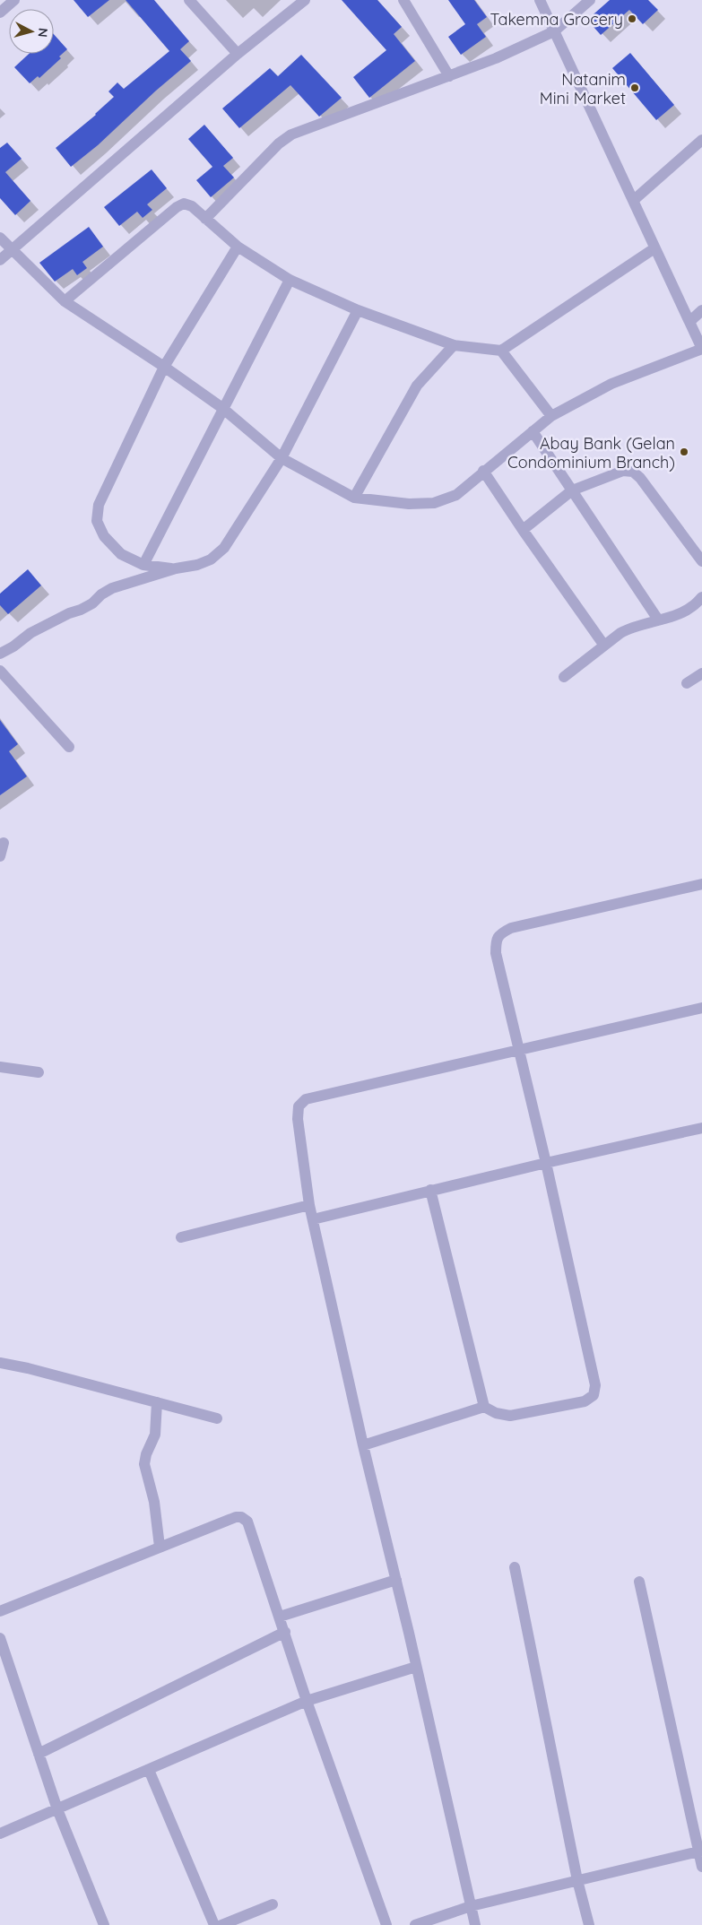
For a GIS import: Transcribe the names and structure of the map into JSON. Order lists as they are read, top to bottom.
{
  "places": ["Takemna Grocery", "Natanim Mini Market", "Abay Bank (Gelan Condominium Branch)"],
  "north": "right"
}
